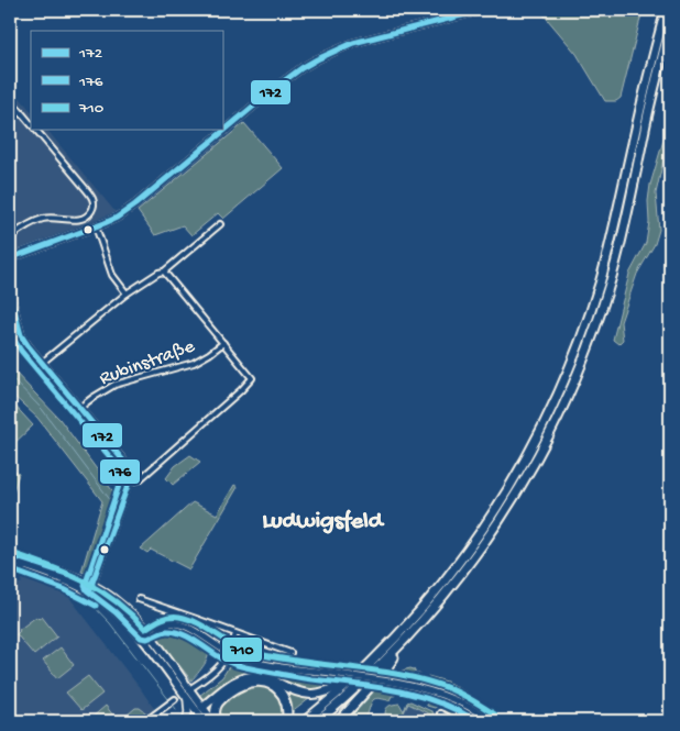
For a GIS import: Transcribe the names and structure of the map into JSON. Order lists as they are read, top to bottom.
{
  "streets": {
    "street": ["Rubinstraße"]
  },
  "districts": ["Ludwigsfeld"],
  "lines": ["transit line 172", "transit line 176", "transit line 710"],
  "legend": ["172", "176", "710"]
}
